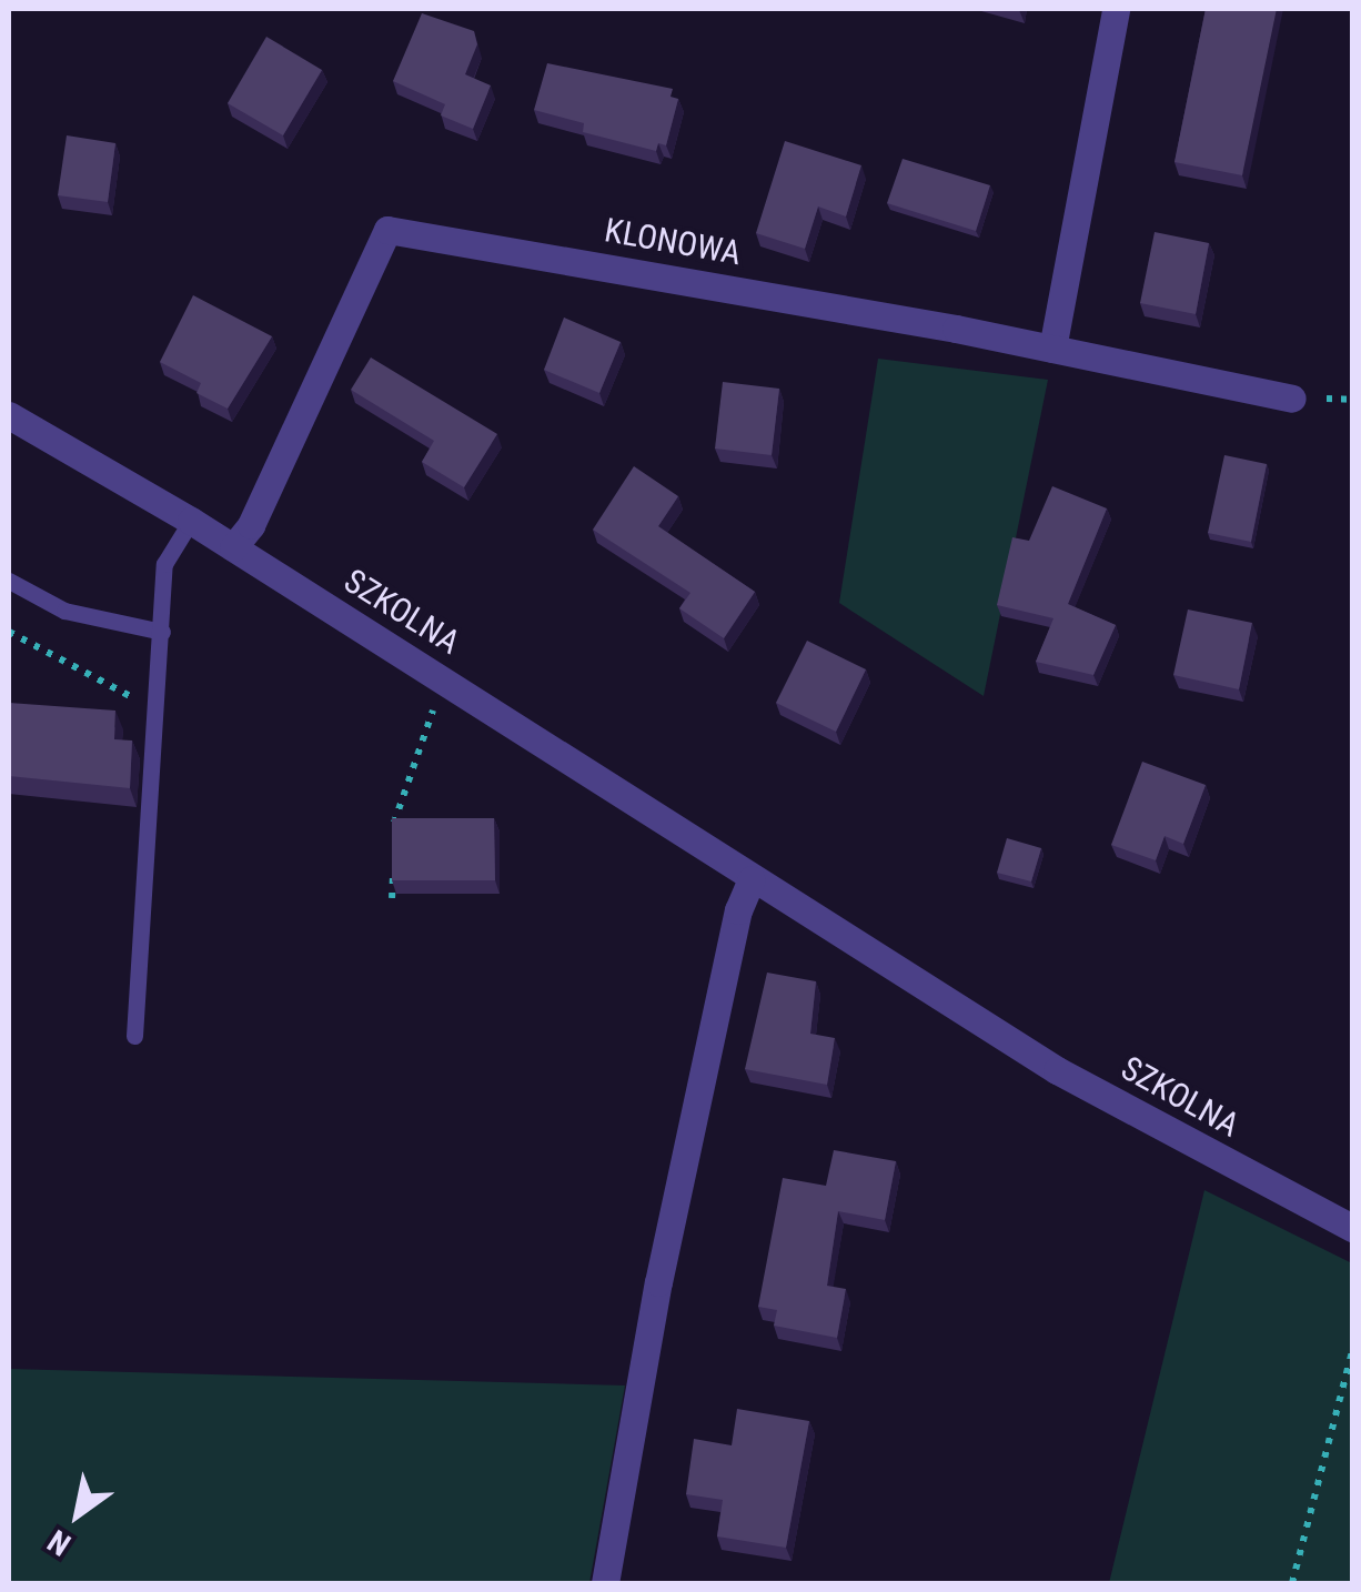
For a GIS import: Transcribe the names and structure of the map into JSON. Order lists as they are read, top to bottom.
{
  "streets": {
    "street": ["KLONOWA", "SZKOLNA"]
  },
  "crossings": [
    ["KLONOWA", "SZKOLNA"]
  ],
  "north": "bottom left"
}
